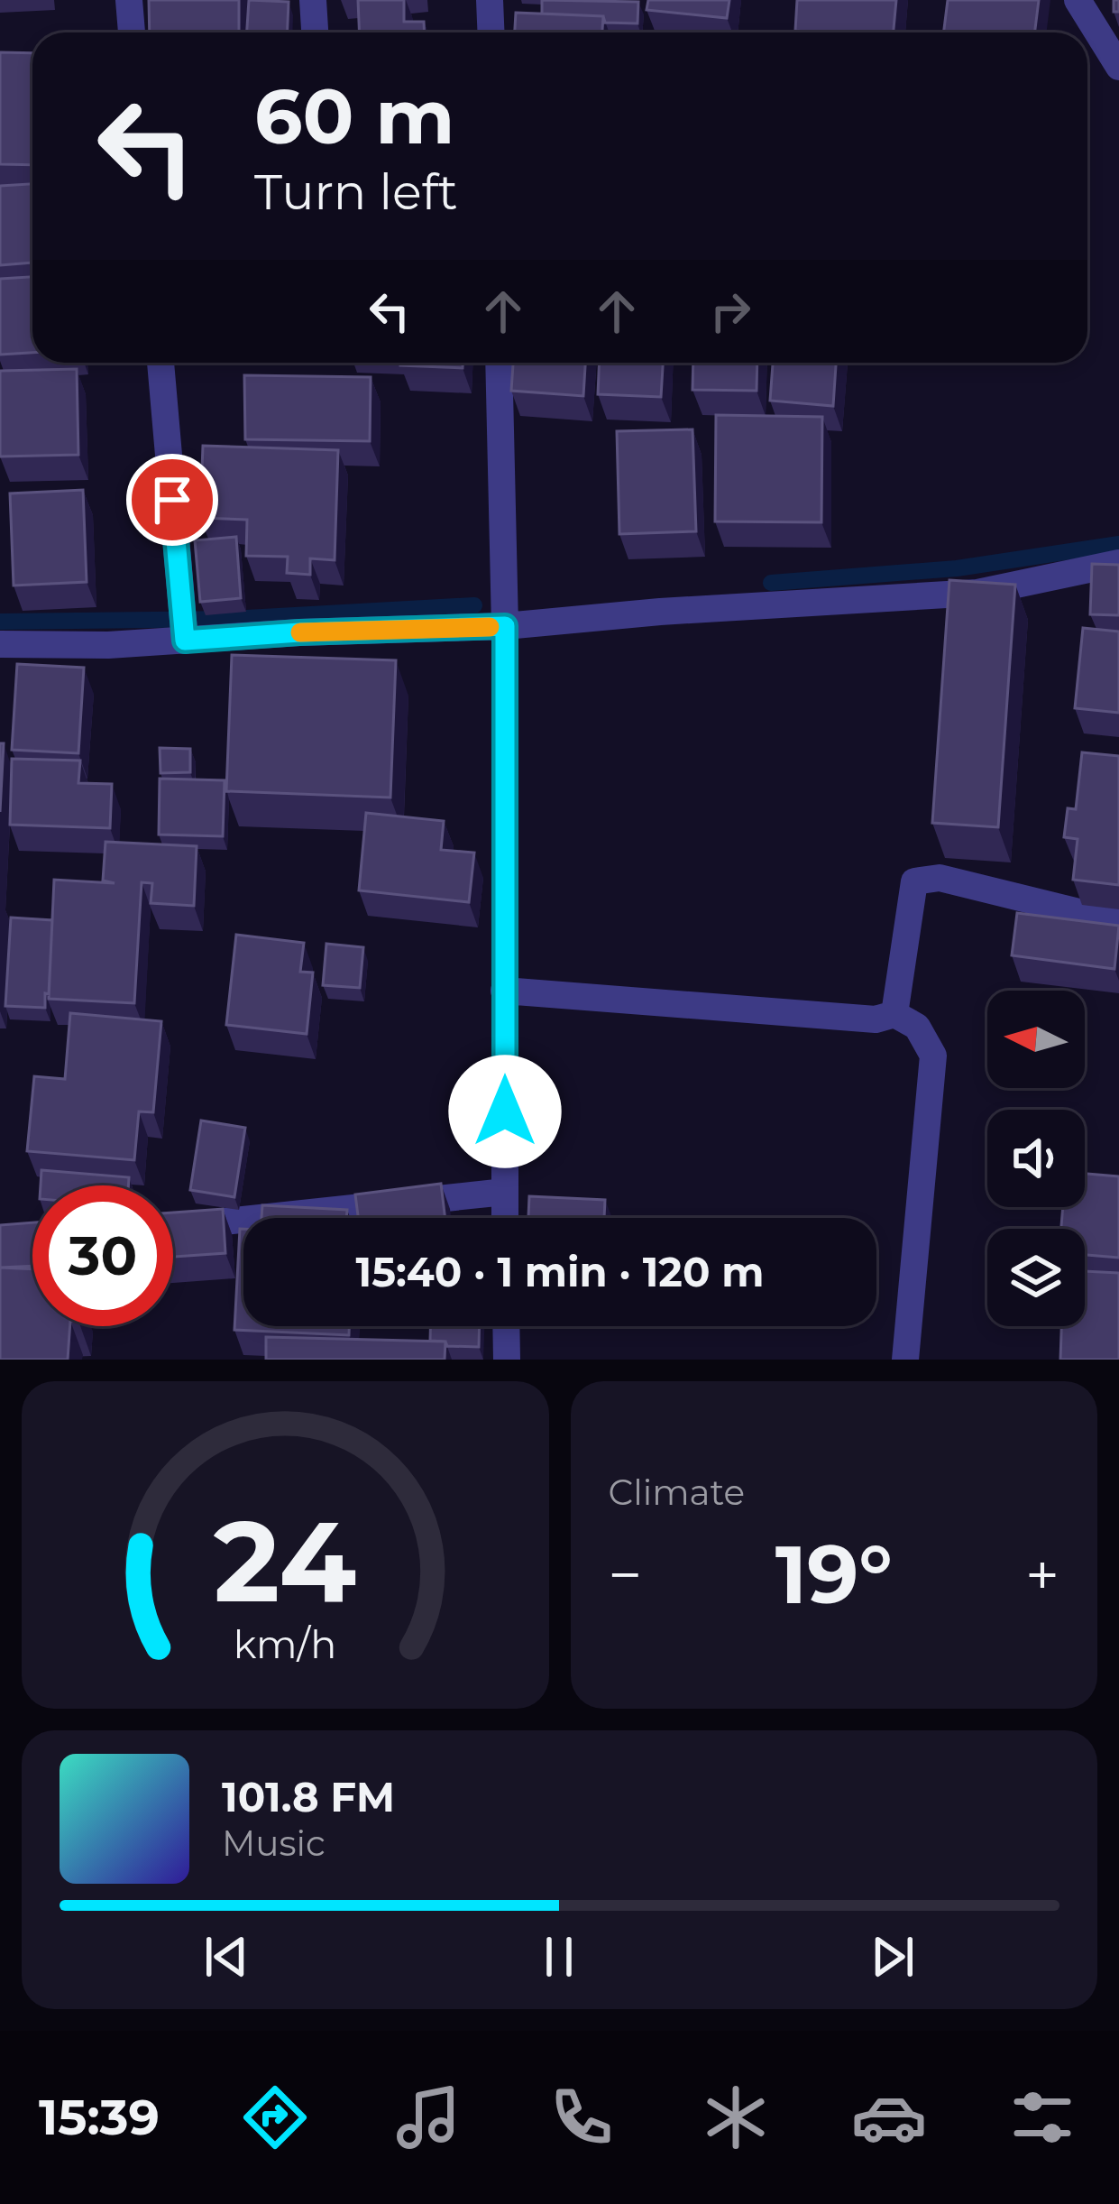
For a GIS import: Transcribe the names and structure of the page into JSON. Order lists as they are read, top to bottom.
{
  "north": "left",
  "page": {
    "turn": ["60 m", "Turn left"],
    "limit": "30",
    "trip": "15:40 · 1 min · 120 m",
    "tile": "Climate",
    "heat": ["−", "19°", "+"],
    "song": ["101.8 FM", "Music"],
    "tabs": "15:39",
    "gauge": ["24", "km/h"]
  }
}
